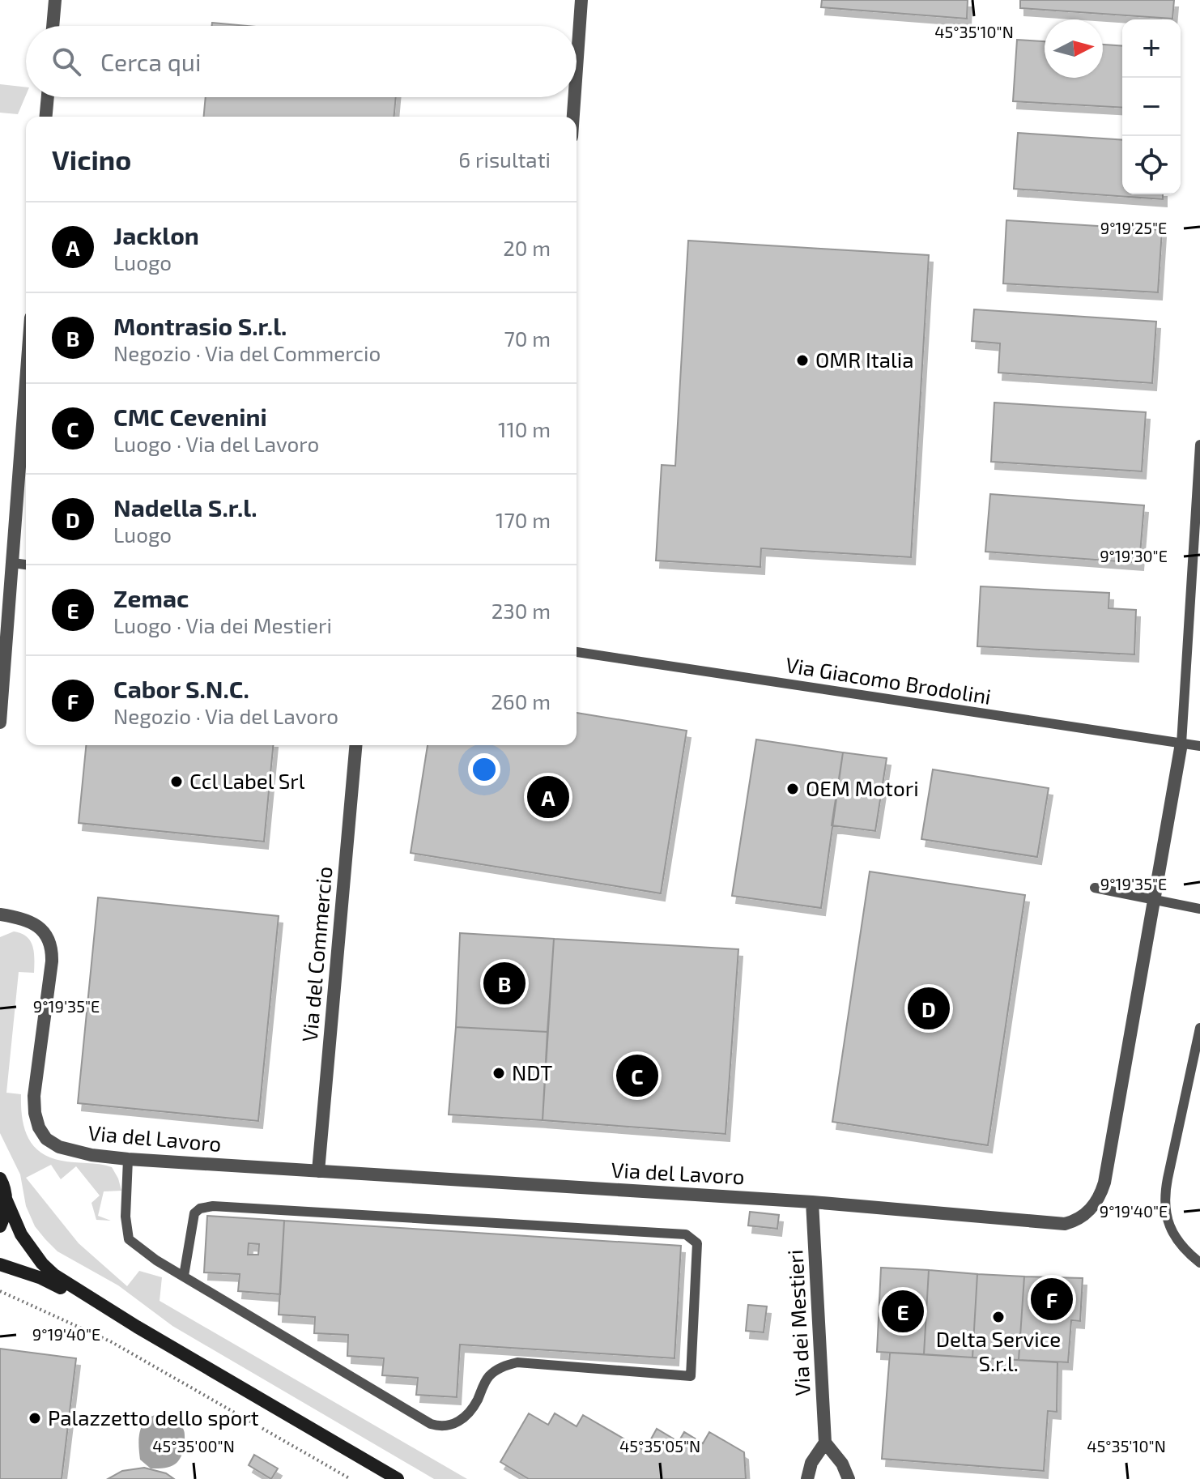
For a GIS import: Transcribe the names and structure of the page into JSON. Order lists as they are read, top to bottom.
{
  "streets": {
    "street": ["Via del Commercio", "Via del Lavoro", "Via dei Mestieri"],
    "lane": ["Via Giacomo Brodolini"]
  },
  "crossings": [
    ["Via Giacomo Brodolini", "Via del Lavoro"],
    ["Via del Commercio", "Via del Lavoro"],
    ["Via del Lavoro", "Via dei Mestieri"]
  ],
  "places": [
    "OMR Italia",
    "Ccl Label Srl",
    "OEM Motori",
    "NDT",
    "Delta Service S.r.l.",
    "Palazzetto dello sport"
  ],
  "north": "right",
  "page": {
    "map_buttons": ["+", "−"],
    "search": "Cerca qui",
    "heading": ["Vicino", "6 risultati"],
    "list": [
      {
        "mark": "A",
        "name": "Jacklon",
        "note": "Luogo",
        "value": "20 m"
      },
      {
        "mark": "B",
        "name": "Montrasio S.r.l.",
        "note": "Negozio · Via del Commercio",
        "value": "70 m"
      },
      {
        "mark": "C",
        "name": "CMC Cevenini",
        "note": "Luogo · Via del Lavoro",
        "value": "110 m"
      },
      {
        "mark": "D",
        "name": "Nadella S.r.l.",
        "note": "Luogo",
        "value": "170 m"
      },
      {
        "mark": "E",
        "name": "Zemac",
        "note": "Luogo · Via dei Mestieri",
        "value": "230 m"
      },
      {
        "mark": "F",
        "name": "Cabor S.N.C.",
        "note": "Negozio · Via del Lavoro",
        "value": "260 m"
      }
    ],
    "pins": [
      "A",
      "B",
      "D",
      "C",
      "F",
      "E"
    ]
  },
  "coordinates": [
    "45°35'10\"N",
    "9°19'25\"E",
    "9°19'30\"E",
    "9°19'35\"E",
    "9°19'40\"E",
    "45°35'00\"N",
    "45°35'05\"N"
  ]
}
